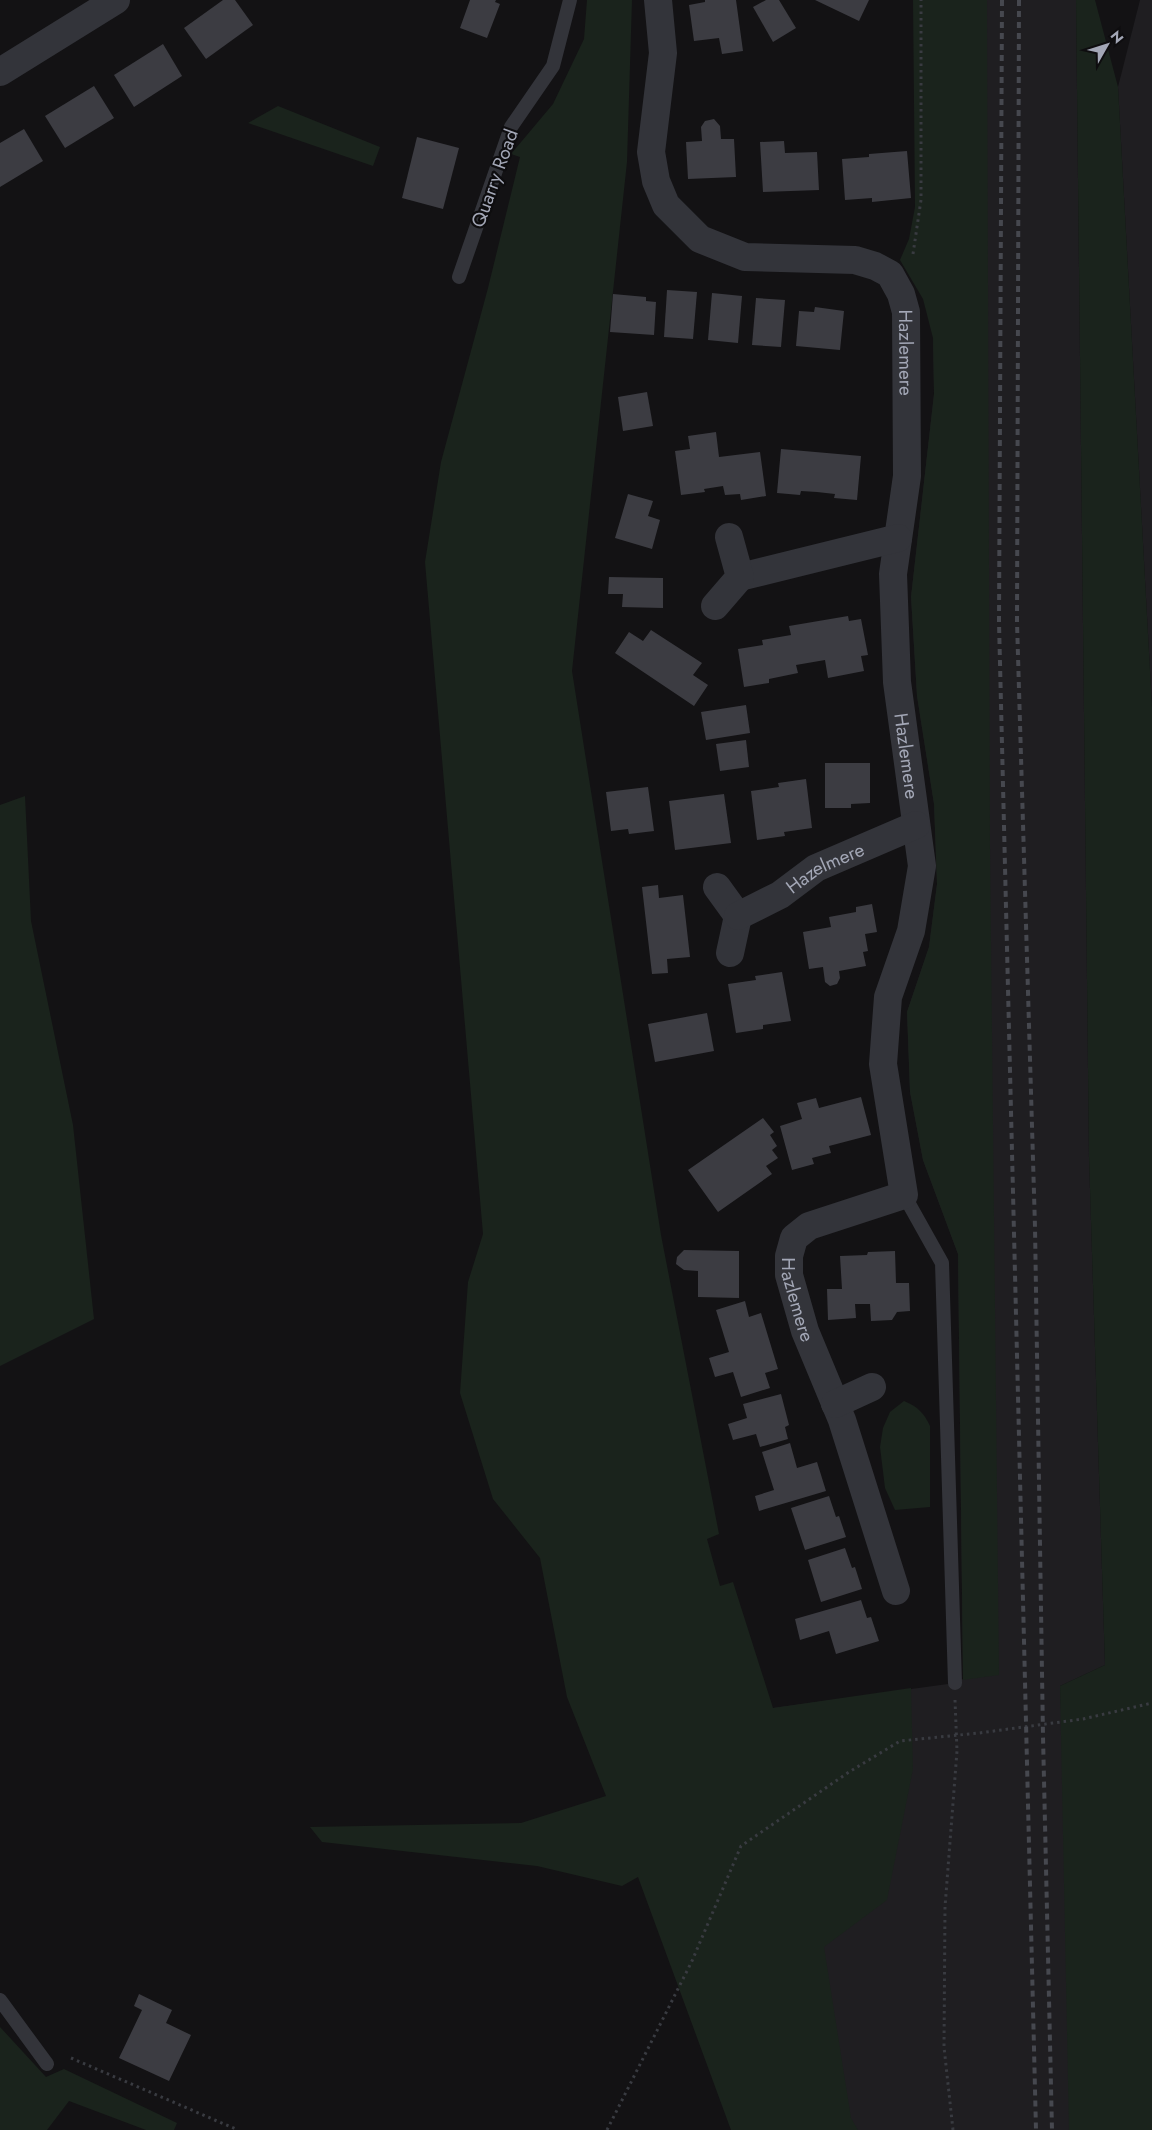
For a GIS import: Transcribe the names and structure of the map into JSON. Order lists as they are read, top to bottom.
{
  "streets": {
    "street": ["Hazlemere", "Hazelmere"],
    "lane": ["Quarry Road"]
  },
  "crossings": [
    ["Hazlemere", "Hazelmere"]
  ],
  "north": "top right"
}
